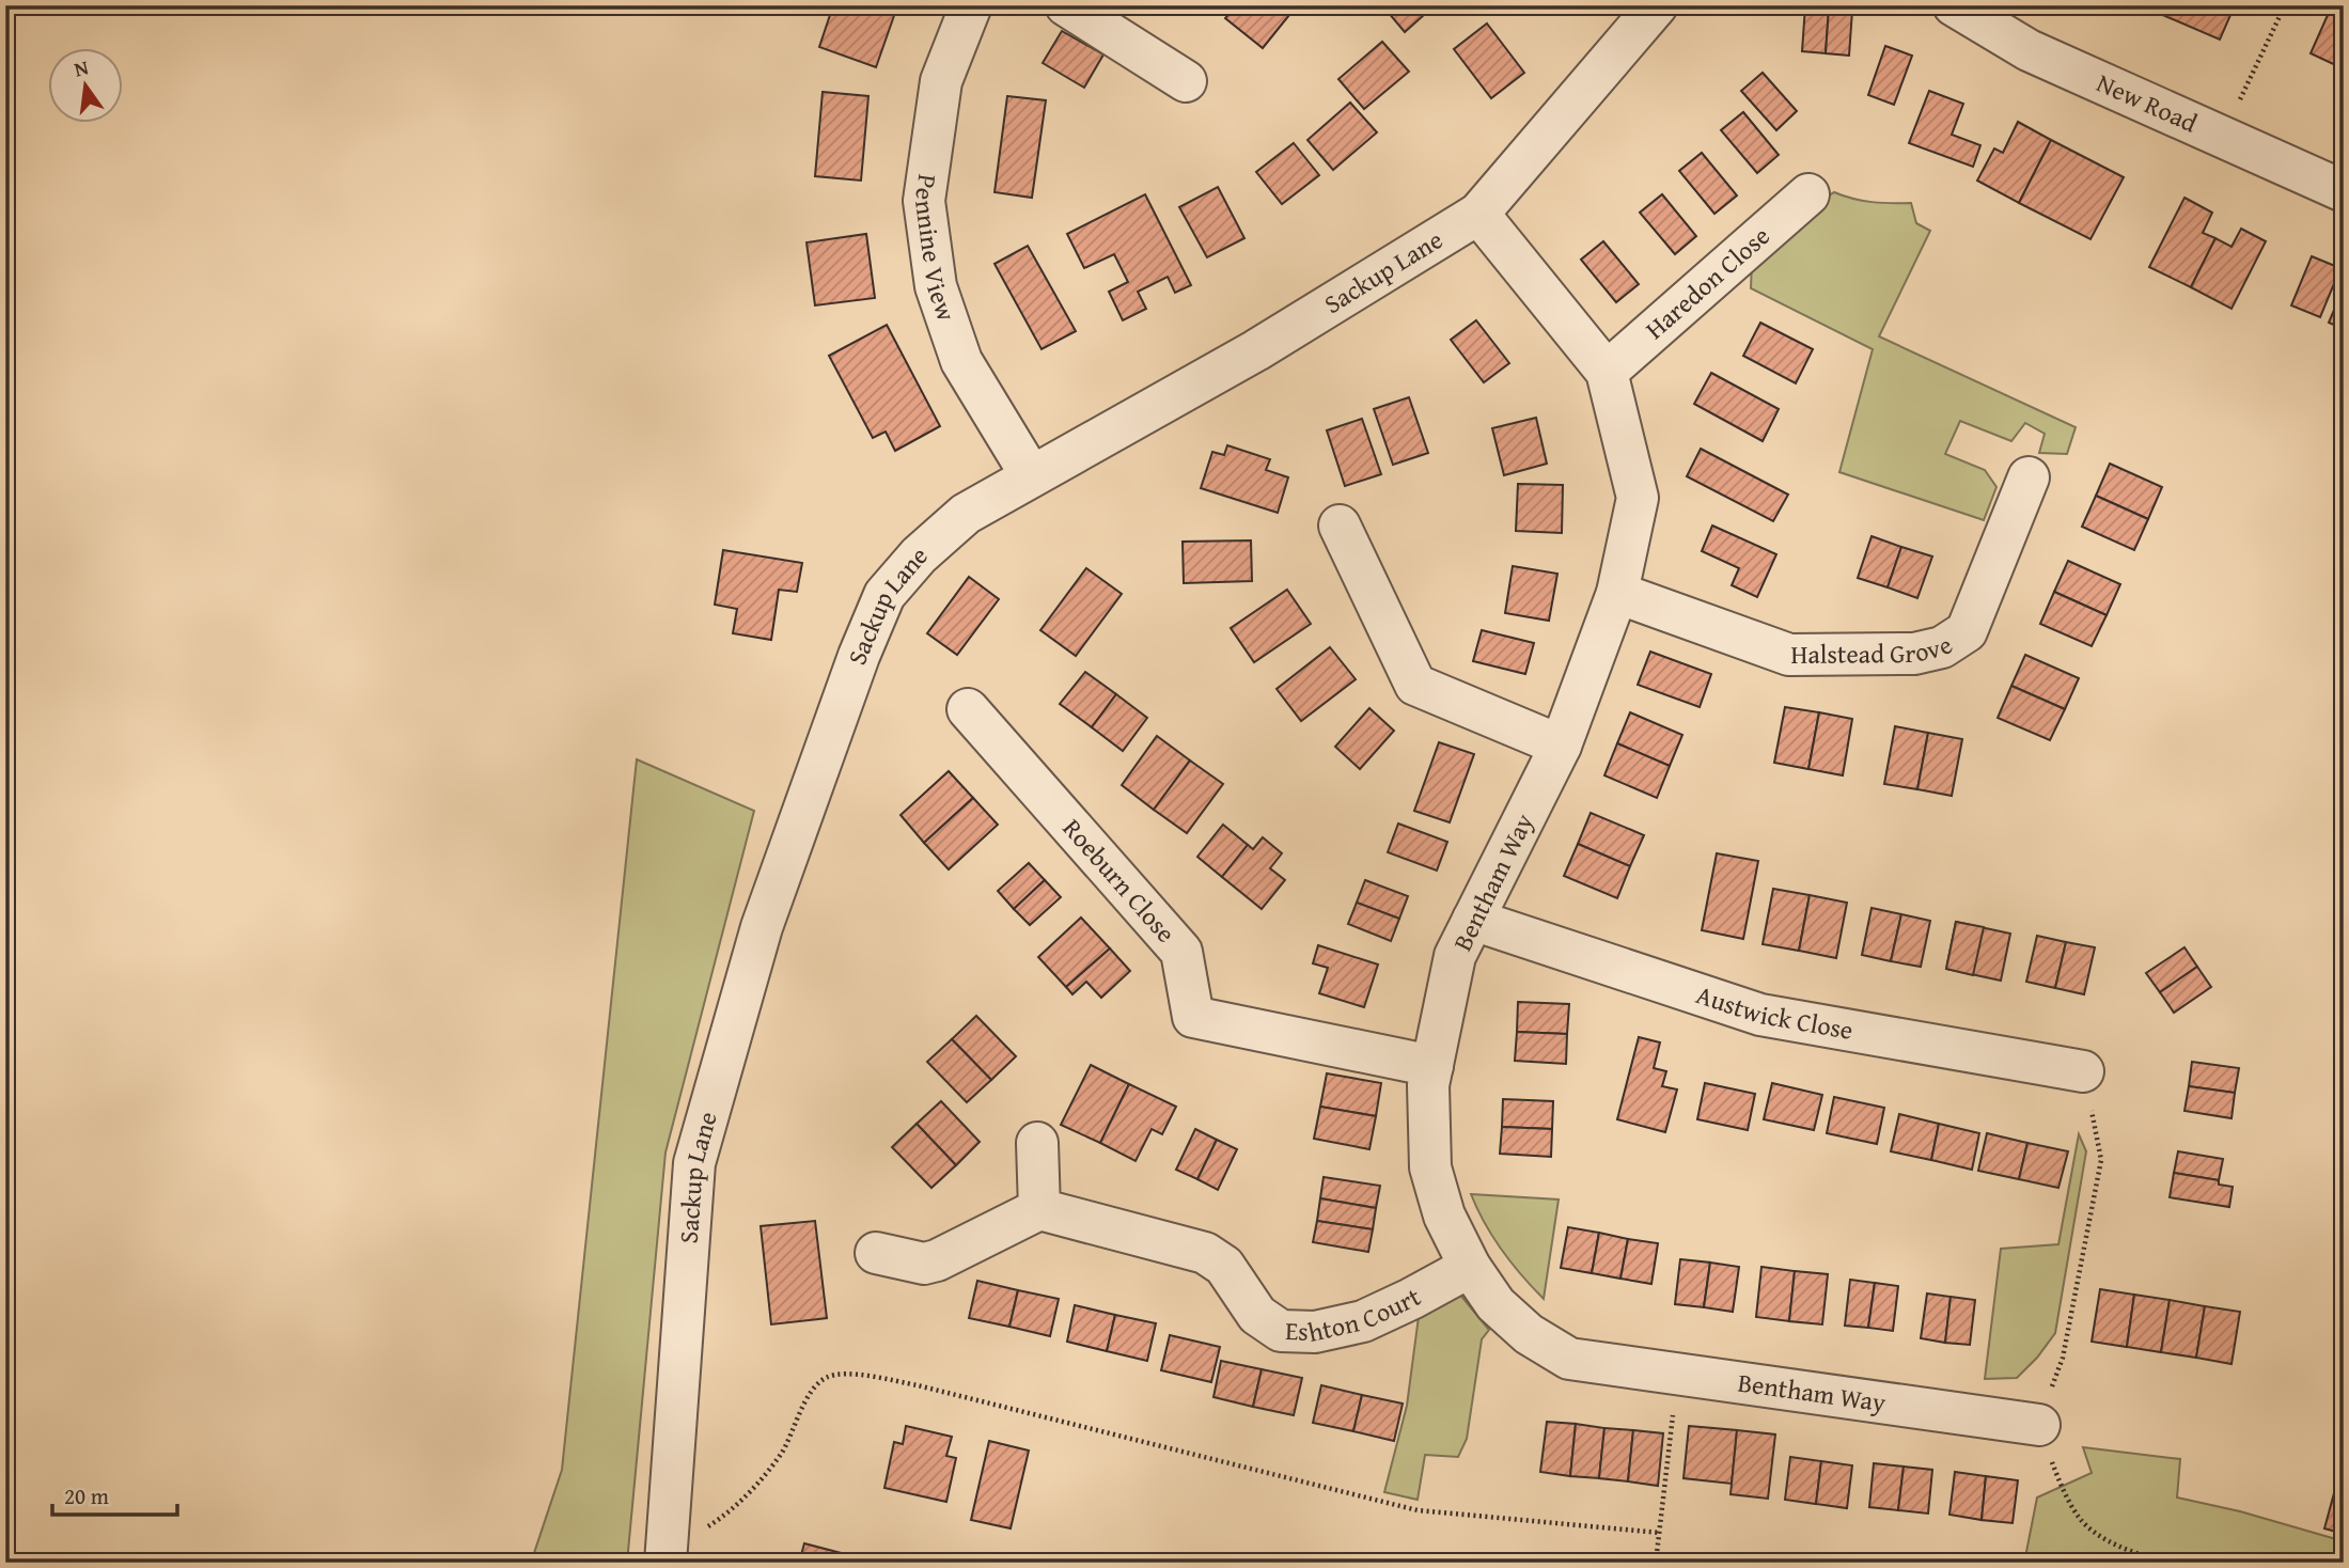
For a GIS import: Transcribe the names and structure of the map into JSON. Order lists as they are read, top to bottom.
{
  "streets": {
    "street": [
      "New Road",
      "Pennine View",
      "Sackup Lane",
      "Haredon Close",
      "Halstead Grove",
      "Roeburn Close",
      "Bentham Way",
      "Austwick Close",
      "Eshton Court"
    ]
  },
  "crossings": [
    ["Pennine View", "Sackup Lane"],
    ["Sackup Lane", "Bentham Way"],
    ["Haredon Close", "Bentham Way"],
    ["Halstead Grove", "Bentham Way"],
    ["Roeburn Close", "Bentham Way"],
    ["Bentham Way", "Austwick Close"],
    ["Bentham Way", "Eshton Court"]
  ],
  "scale_bar": "20 m",
  "north": "top"
}
